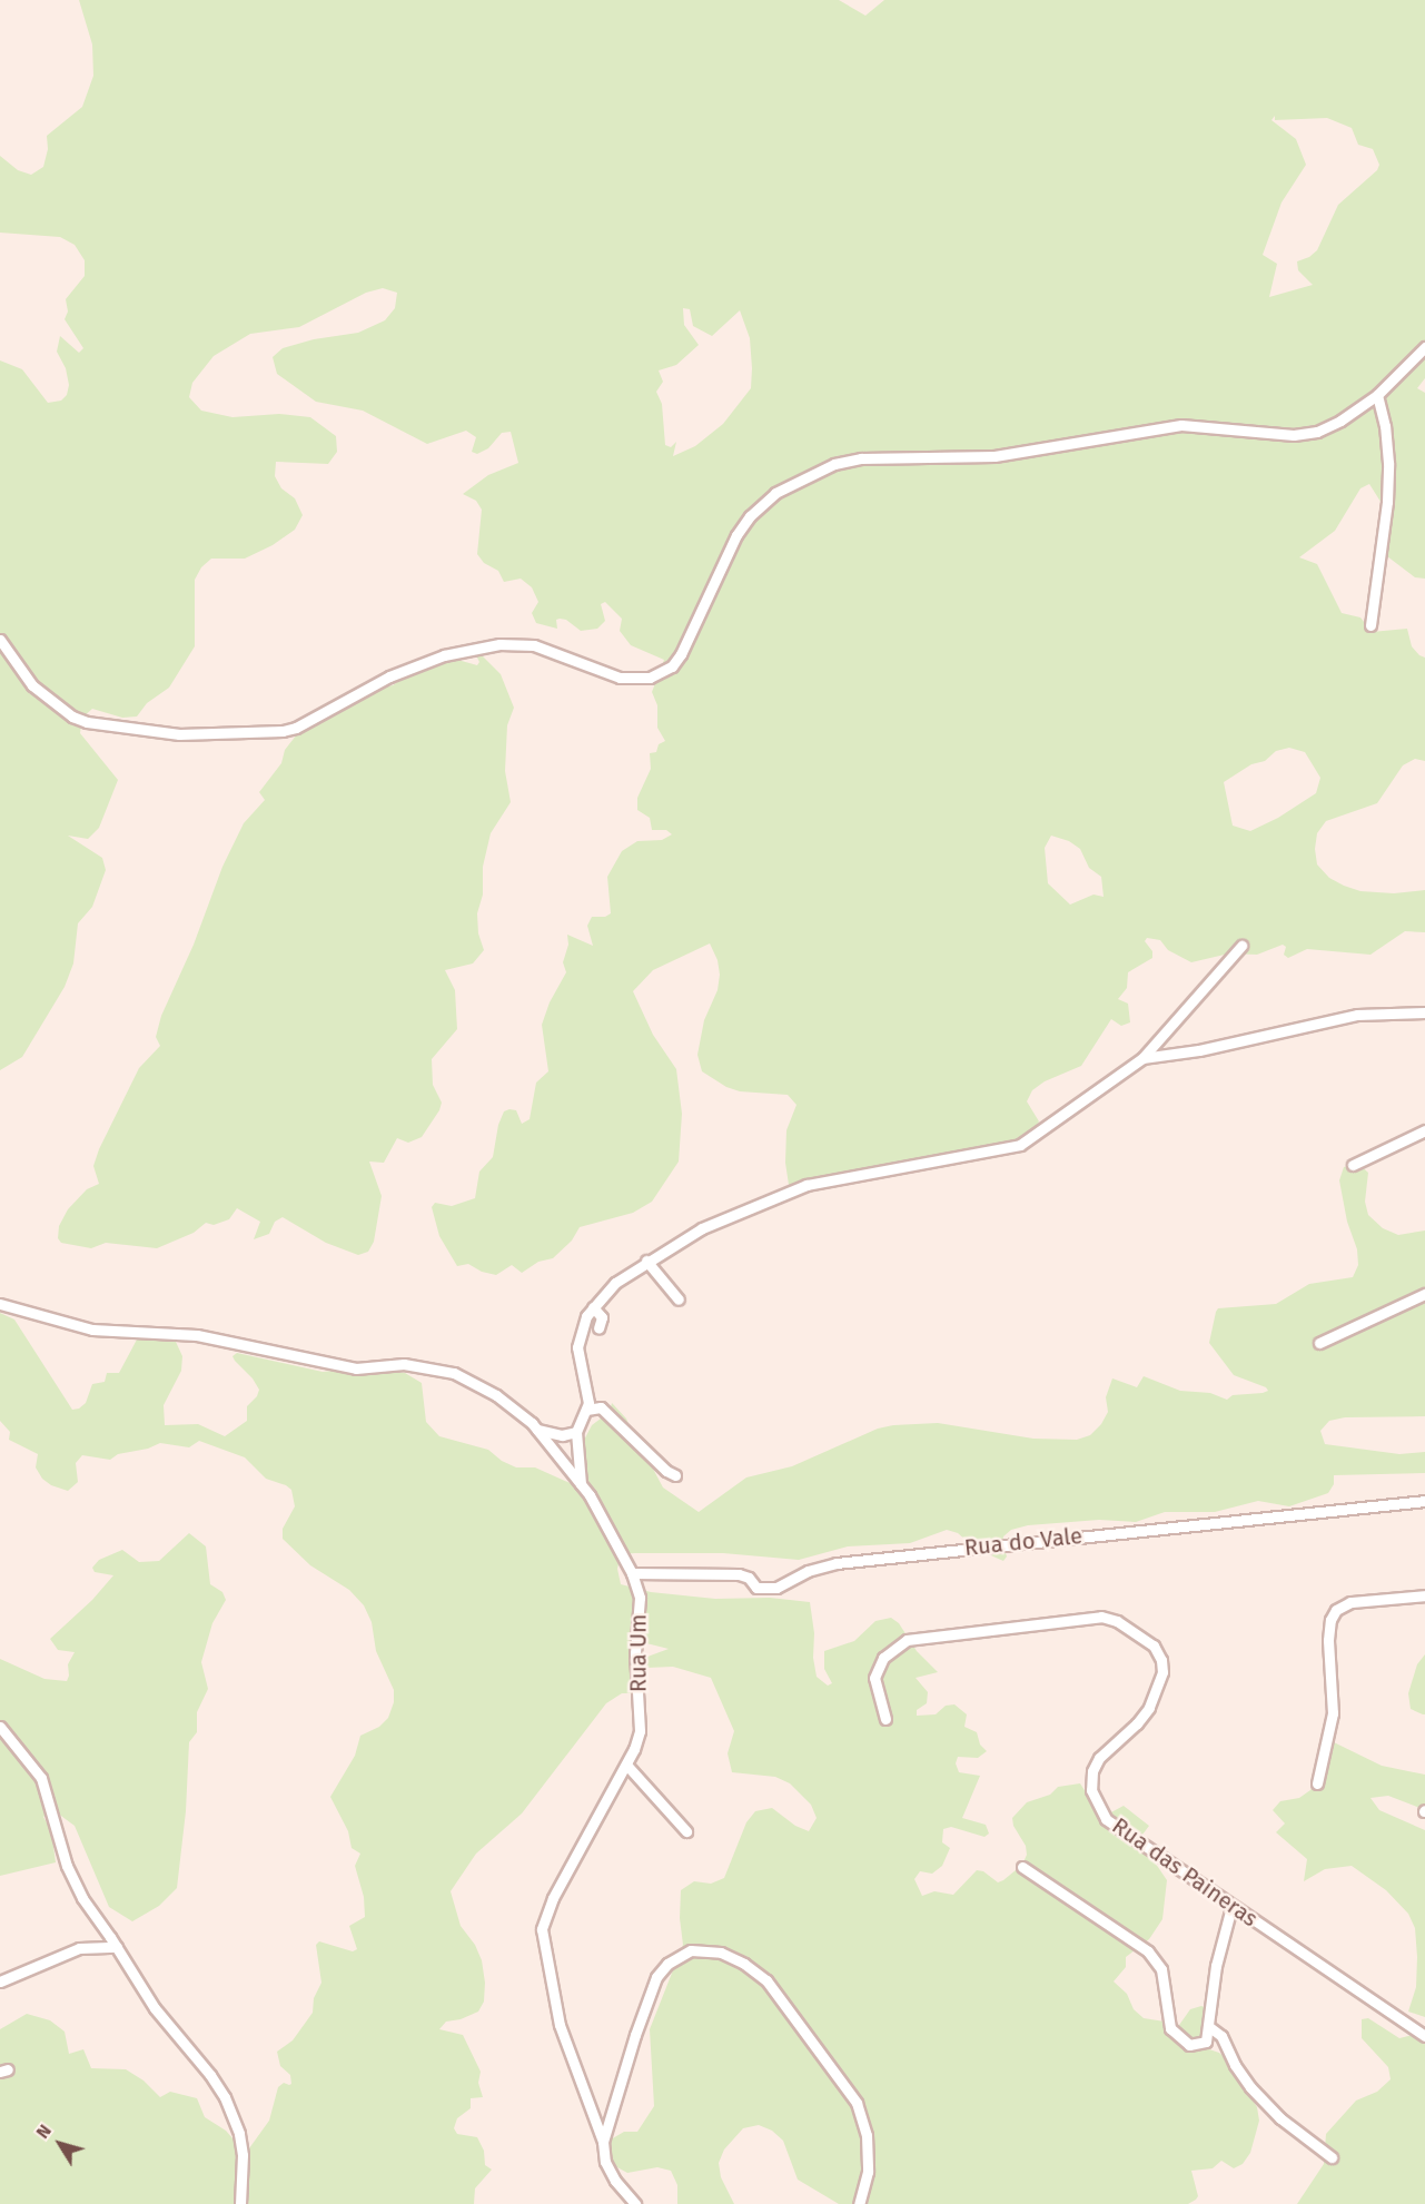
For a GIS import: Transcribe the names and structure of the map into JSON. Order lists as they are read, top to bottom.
{
  "streets": {
    "street": ["Rua do Vale", "Rua Um", "Rua das Paineras"]
  },
  "crossings": [
    ["Rua do Vale", "Rua Um"]
  ],
  "north": "top left"
}
